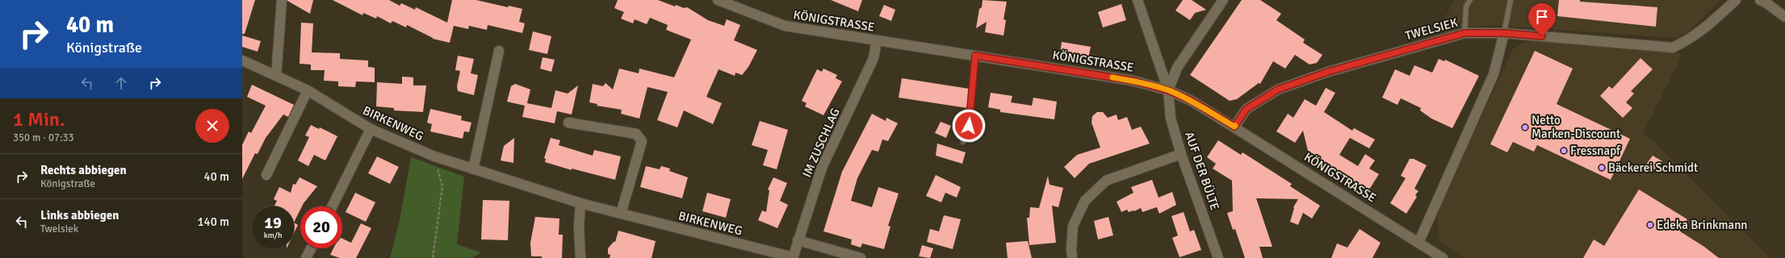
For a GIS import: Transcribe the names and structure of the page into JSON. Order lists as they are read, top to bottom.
{
  "streets": {
    "street": [
      "KÖNIGSTRASSE",
      "TWELSIEK",
      "BIRKENWEG",
      "IM ZUSCHLAG",
      "AUF DER BÜLTE"
    ]
  },
  "crossings": [
    ["KÖNIGSTRASSE", "TWELSIEK"],
    ["KÖNIGSTRASSE", "IM ZUSCHLAG"],
    ["KÖNIGSTRASSE", "AUF DER BÜLTE"],
    ["BIRKENWEG", "IM ZUSCHLAG"]
  ],
  "places": [
    "Netto Marken-Discount",
    "Fressnapf",
    "Bäckerei Schmidt",
    "Edeka Brinkmann"
  ],
  "page": {
    "turn": ["40 m", "Königstraße"],
    "heading": ["1 Min.", "350 m · 07:33"],
    "list": [
      {
        "name": "Rechts abbiegen",
        "note": "Königstraße",
        "value": "40 m"
      },
      {
        "name": "Links abbiegen",
        "note": "Twelsiek",
        "value": "140 m"
      }
    ],
    "speed": "19 km/h",
    "limit": "20"
  }
}
